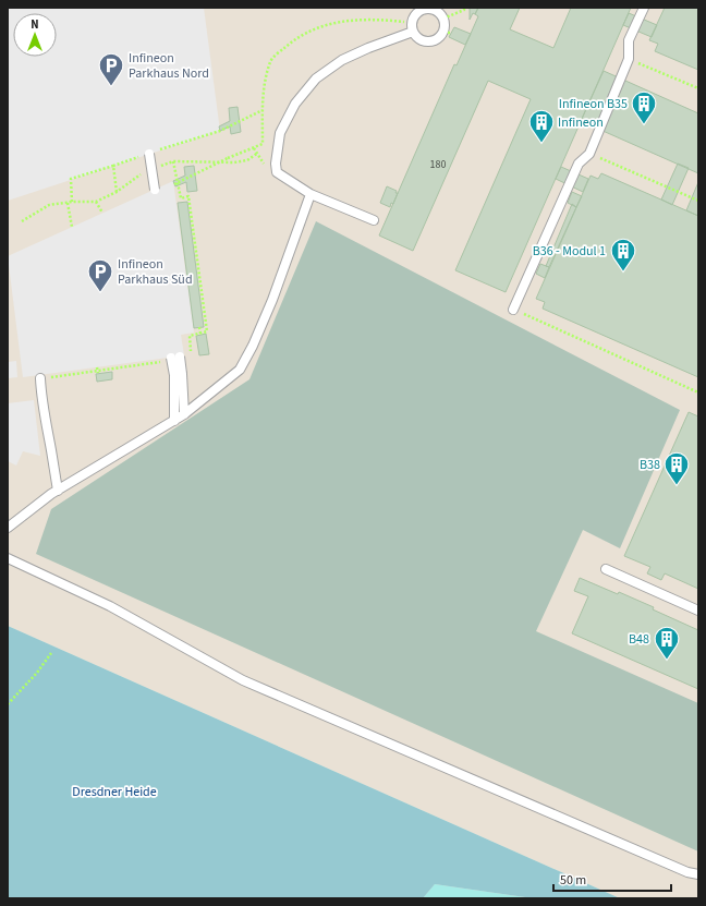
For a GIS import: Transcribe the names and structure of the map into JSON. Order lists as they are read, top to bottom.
{
  "parks": ["Dresdner Heide"],
  "places": {
    "parking": ["Infineon Parkhaus Nord", "Infineon Parkhaus Süd"],
    "building": [
      "Infineon B35",
      "Infineon",
      "B36 - Modul 1",
      "B38",
      "B48"
    ]
  },
  "house_numbers": ["180"],
  "scale_bar": "50 m",
  "north": "top"
}
